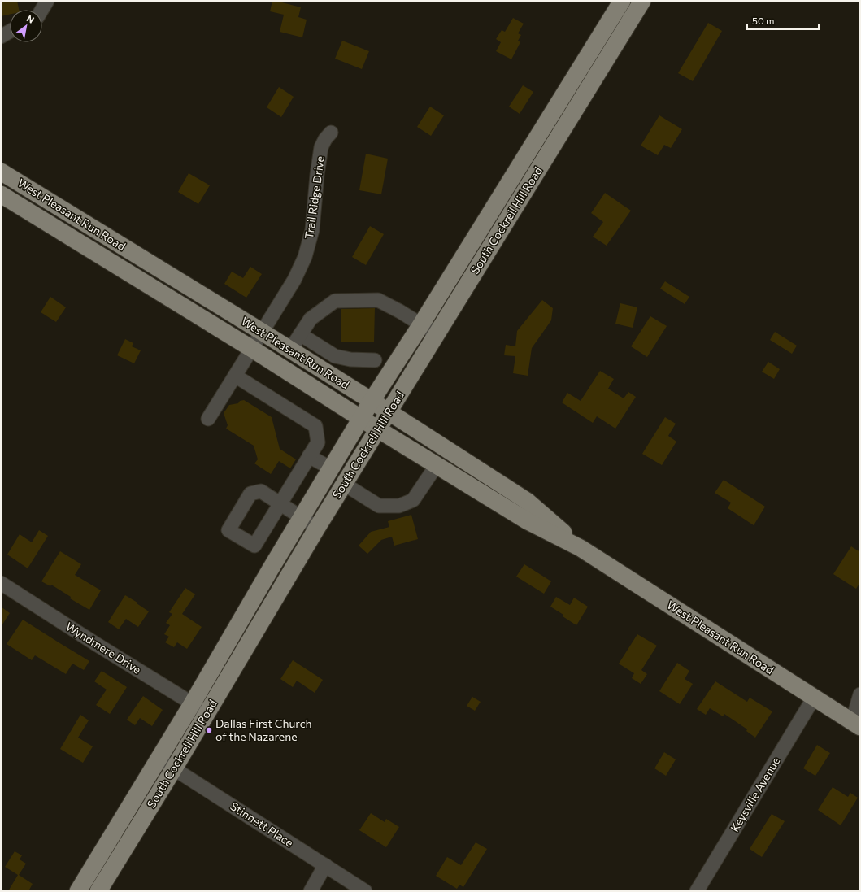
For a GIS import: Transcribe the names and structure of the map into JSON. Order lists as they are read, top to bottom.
{
  "streets": {
    "main road": ["West Pleasant Run Road", "South Cockrell Hill Road"],
    "street": [
      "Trail Ridge Drive",
      "Wyndmere Drive",
      "Keysville Avenue",
      "Stinnett Place"
    ]
  },
  "crossings": [
    ["Trail Ridge Drive", "West Pleasant Run Road"],
    ["West Pleasant Run Road", "South Cockrell Hill Road"],
    ["West Pleasant Run Road", "Keysville Avenue"],
    ["South Cockrell Hill Road", "Wyndmere Drive"],
    ["South Cockrell Hill Road", "Stinnett Place"]
  ],
  "places": ["Dallas First Church of the Nazarene"],
  "scale_bar": "50 m",
  "north": "top right"
}
